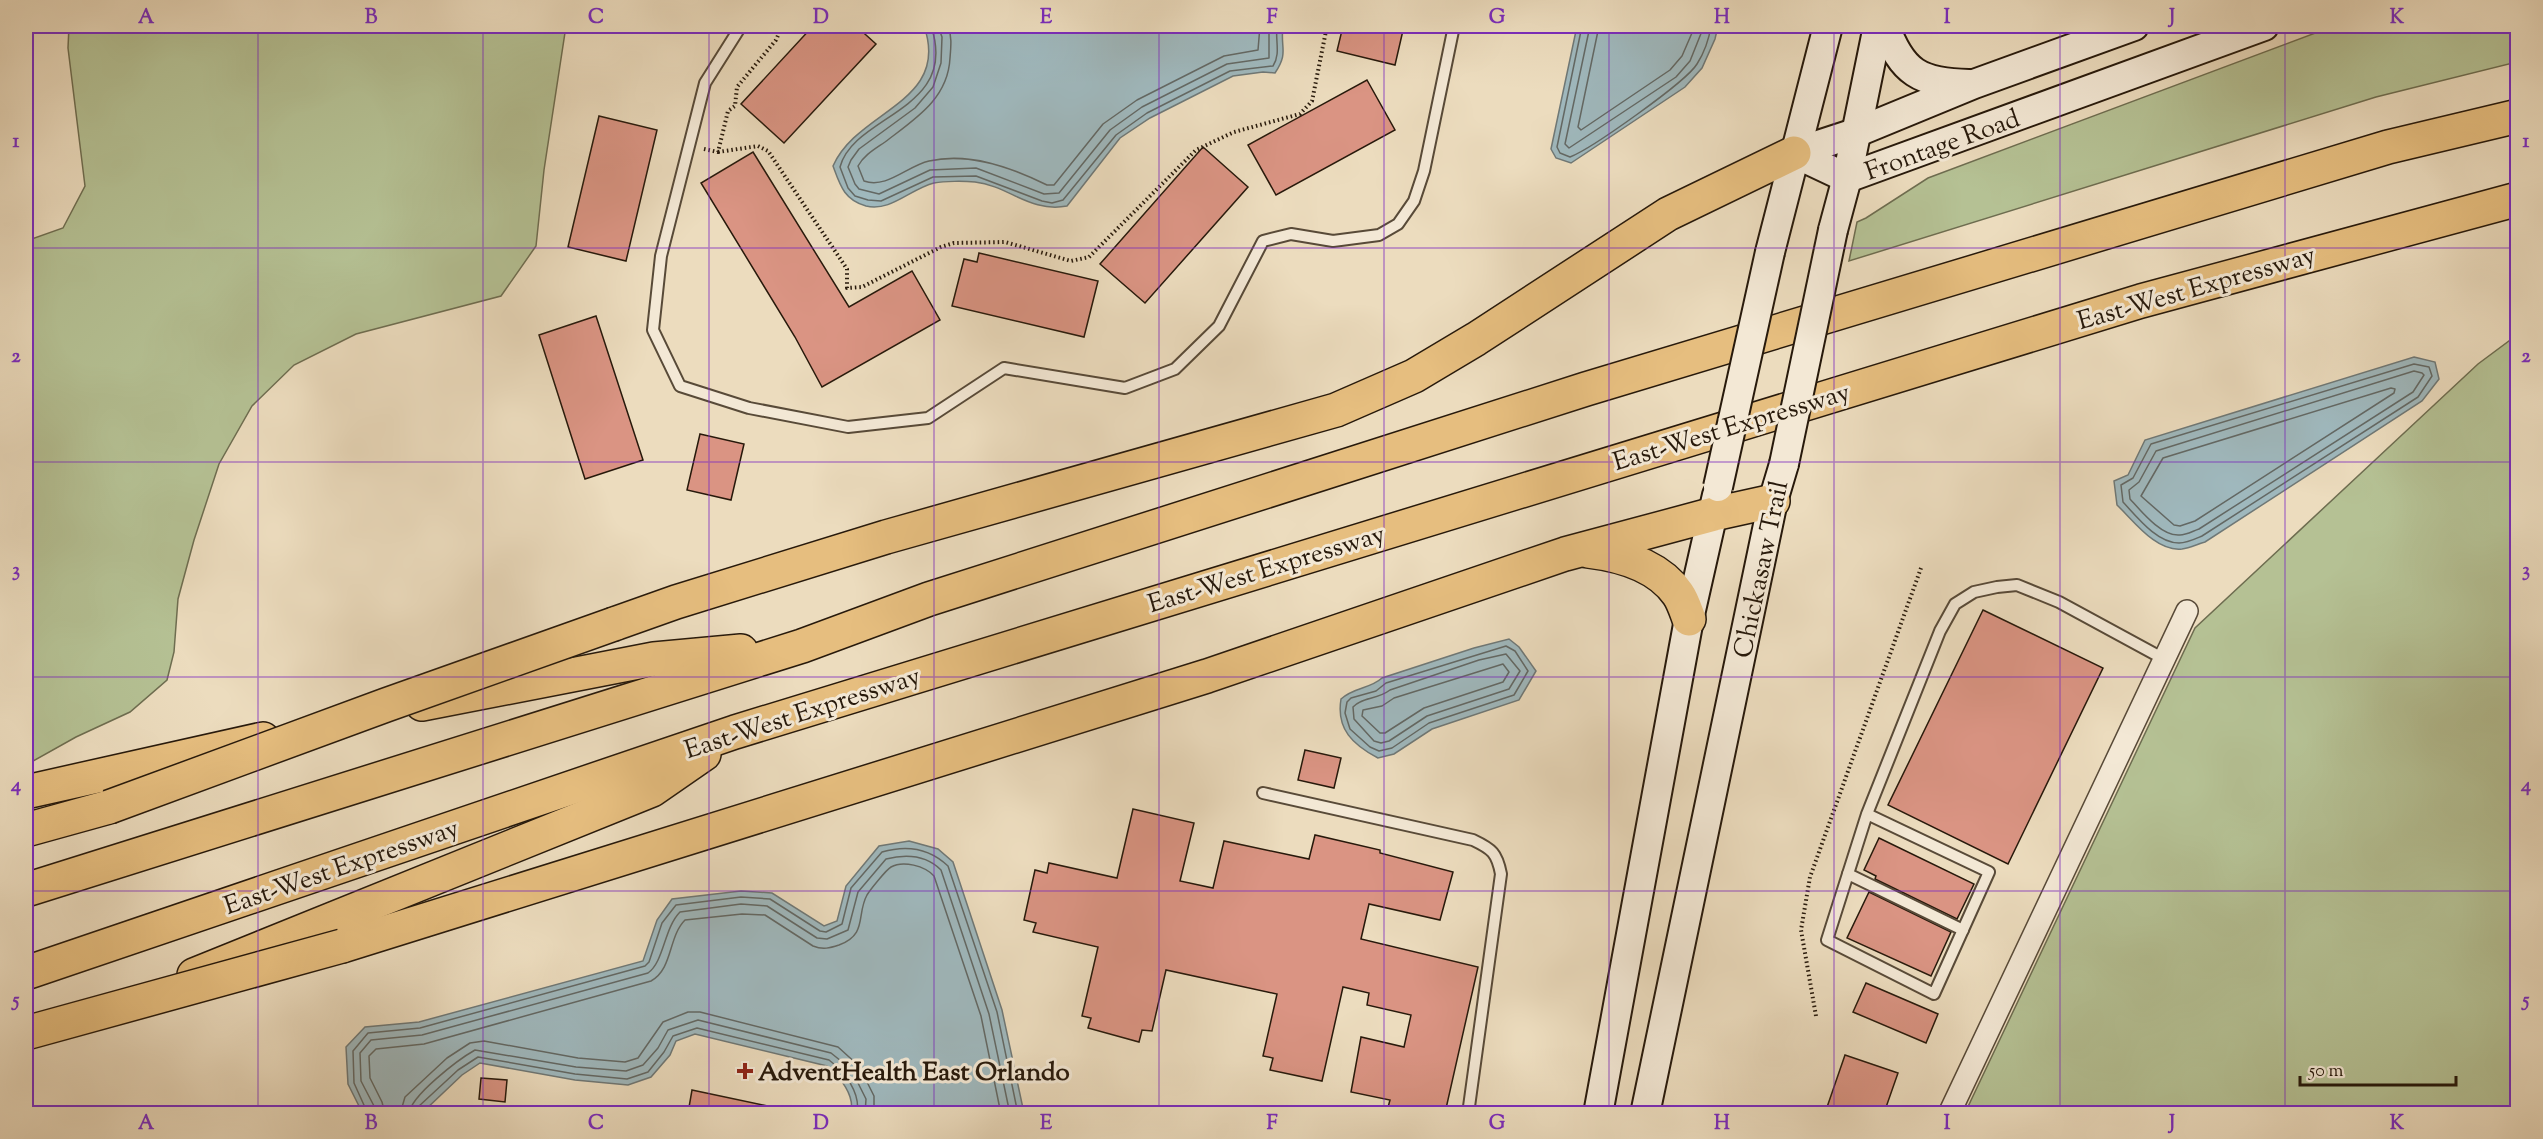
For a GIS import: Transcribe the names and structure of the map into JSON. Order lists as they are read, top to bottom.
{
  "streets": {
    "highway": ["East-West Expressway"],
    "street": ["Frontage Road", "Chickasaw Trail"]
  },
  "crossings": [
    ["Frontage Road", "Chickasaw Trail"]
  ],
  "places": {
    "health": ["AdventHealth East Orlando"]
  },
  "scale_bar": "50 m",
  "grid": {
    "columns": [
      "A",
      "B",
      "C",
      "D",
      "E",
      "F",
      "G",
      "H",
      "I",
      "J",
      "K"
    ],
    "rows": [
      "1",
      "2",
      "3",
      "4",
      "5"
    ]
  }
}
